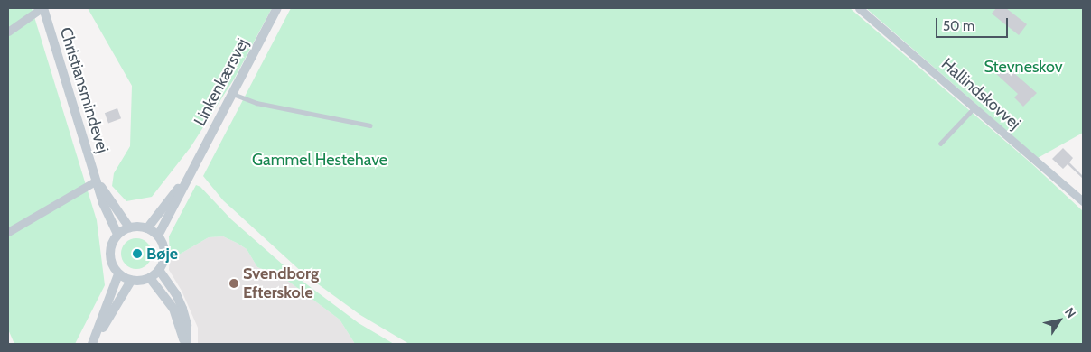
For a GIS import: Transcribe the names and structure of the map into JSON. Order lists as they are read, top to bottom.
{
  "streets": {
    "street": ["Linkenkærsvej", "Christiansmindevej", "Hallindskovvej"]
  },
  "crossings": [
    ["Linkenkærsvej", "Christiansmindevej"]
  ],
  "parks": ["Stevneskov", "Gammel Hestehave"],
  "places": ["Bøje", "Svendborg Efterskole"],
  "scale_bar": "50 m",
  "north": "top right"
}
